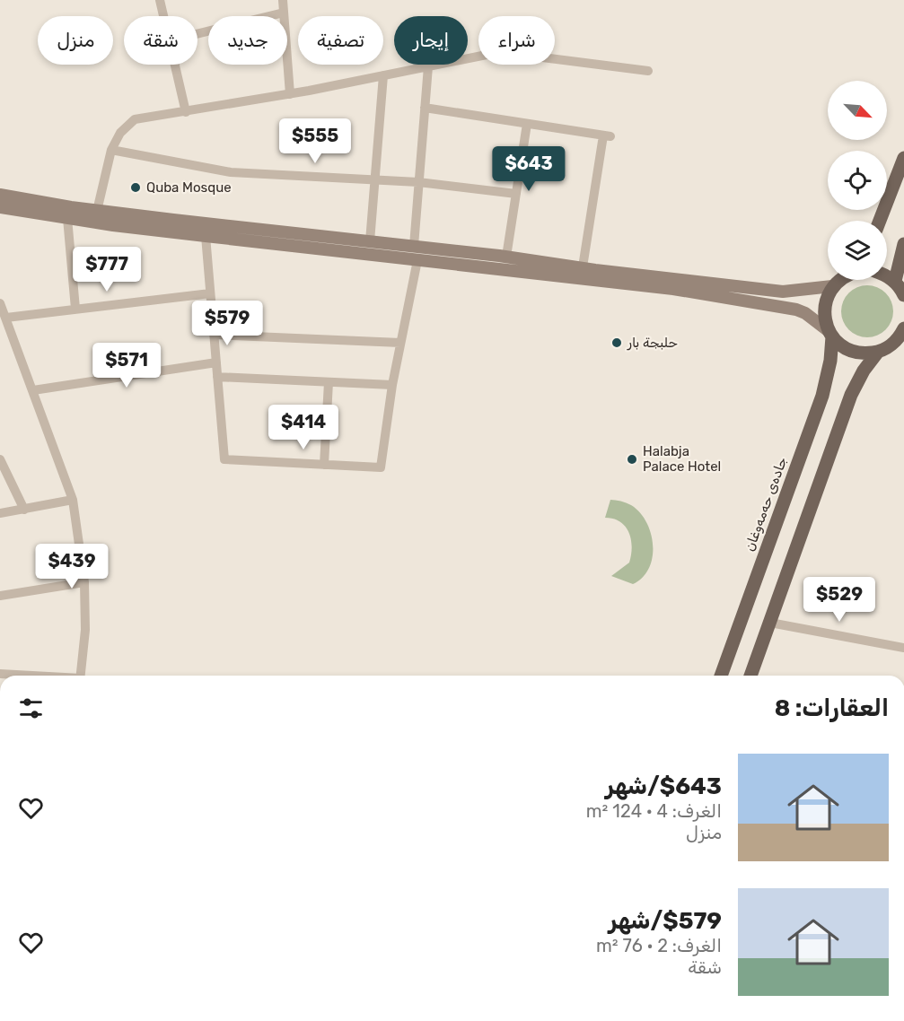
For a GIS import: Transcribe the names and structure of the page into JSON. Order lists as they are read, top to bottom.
{
  "streets": {
    "main road": ["جادەی حەمەوغان"]
  },
  "places": ["Quba Mosque", "حلبجة بار", "Halabja Palace Hotel"],
  "north": "bottom right",
  "page": {
    "chip": [
      "شراء",
      "إيجار",
      "تصفية",
      "جديد",
      "شقة",
      "منزل"
    ],
    "price": [
      "$555",
      "$643",
      "$777",
      "$579",
      "$571",
      "$414",
      "$439",
      "$529"
    ],
    "heading": "العقارات: 8",
    "list": [
      {
        "name": "$643/شهر",
        "note": "الغرف: 4 · 124 m² · منزل"
      },
      {
        "name": "$579/شهر",
        "note": "الغرف: 2 · 76 m² · شقة"
      }
    ]
  }
}
